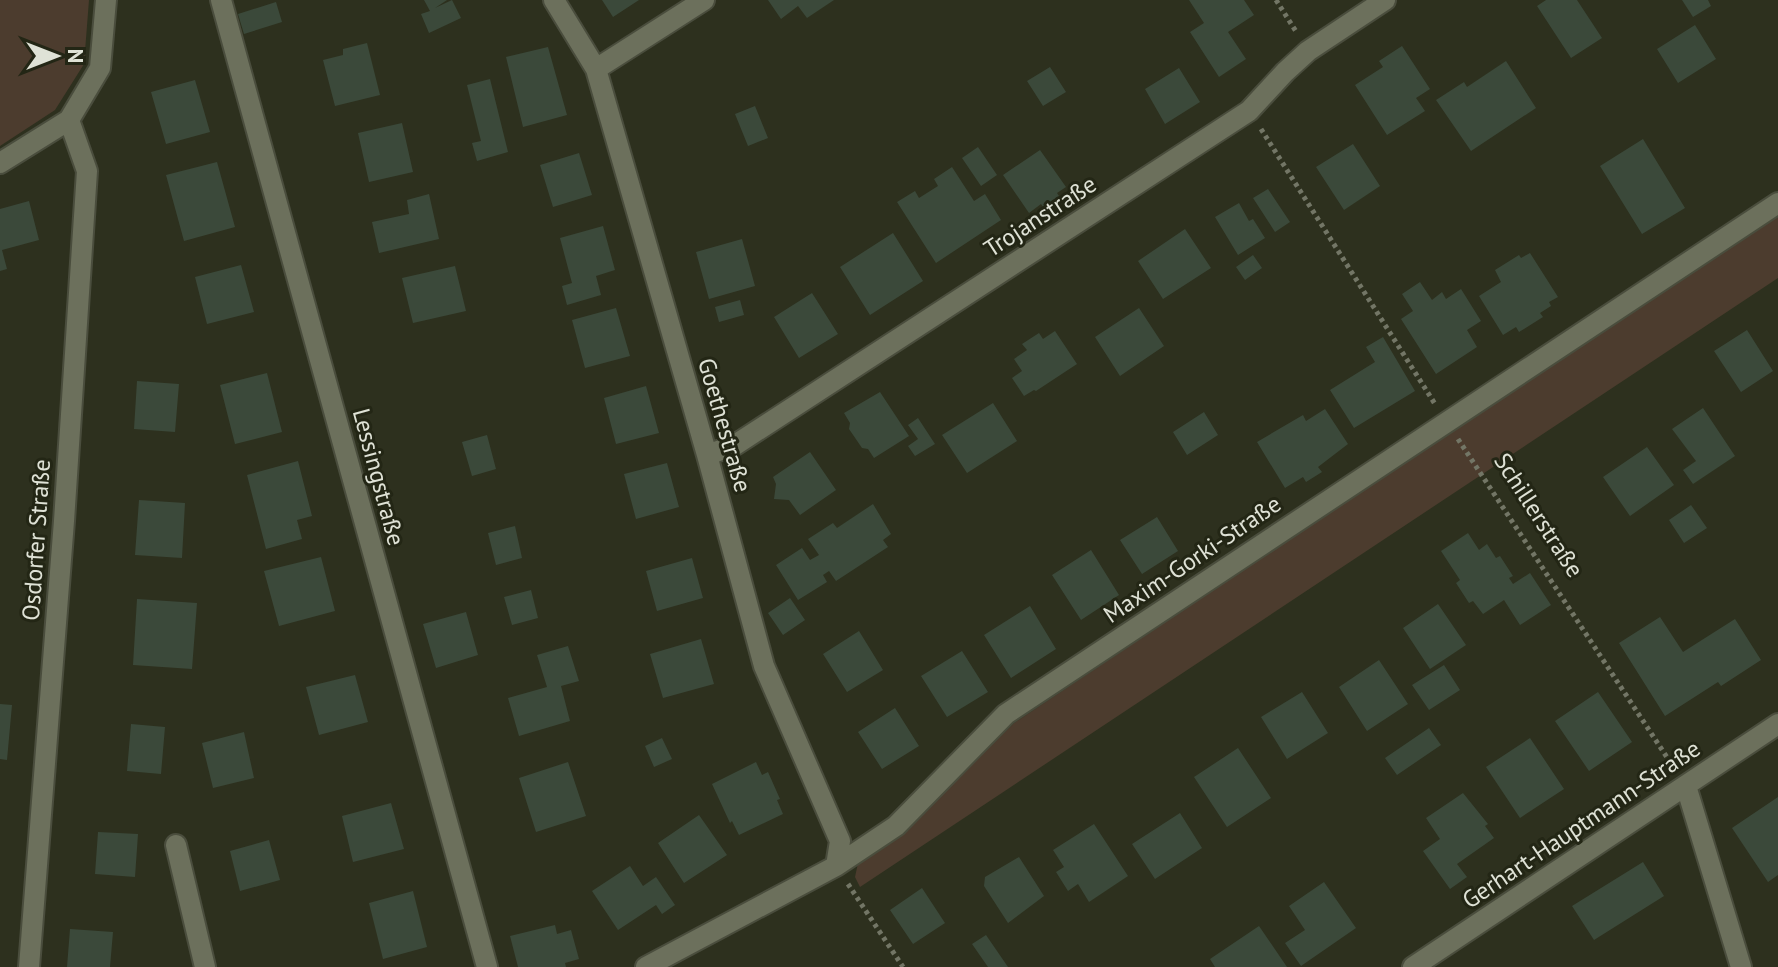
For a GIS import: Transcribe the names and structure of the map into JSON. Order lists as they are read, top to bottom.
{
  "streets": {
    "street": [
      "Trojanstraße",
      "Goethestraße",
      "Lessingstraße",
      "Osdorfer Straße",
      "Maxim-Gorki-Straße",
      "Gerhart-Hauptmann-Straße"
    ],
    "path": ["Schillerstraße"]
  },
  "crossings": [
    ["Trojanstraße", "Goethestraße"],
    ["Trojanstraße", "Schillerstraße"],
    ["Goethestraße", "Maxim-Gorki-Straße"],
    ["Schillerstraße", "Maxim-Gorki-Straße"],
    ["Schillerstraße", "Gerhart-Hauptmann-Straße"]
  ],
  "north": "right"
}
